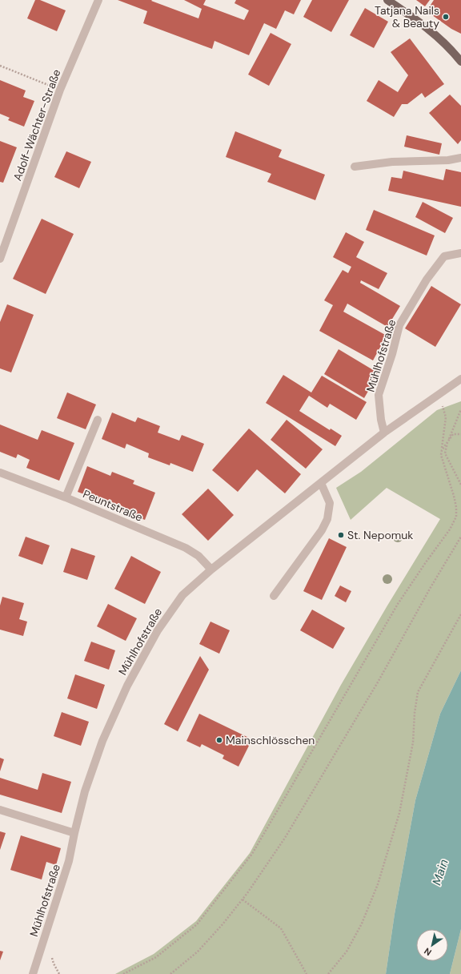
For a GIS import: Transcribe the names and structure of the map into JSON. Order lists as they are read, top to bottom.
{
  "streets": {
    "street": ["Adolf-Wächter-Straße", "Mühlhofstraße", "Peuntstraße"]
  },
  "crossings": [
    ["Mühlhofstraße", "Peuntstraße"]
  ],
  "water": ["Main"],
  "places": ["Tatjana Nails & Beauty", "St. Nepomuk", "Mainschlösschen"],
  "north": "bottom left"
}
